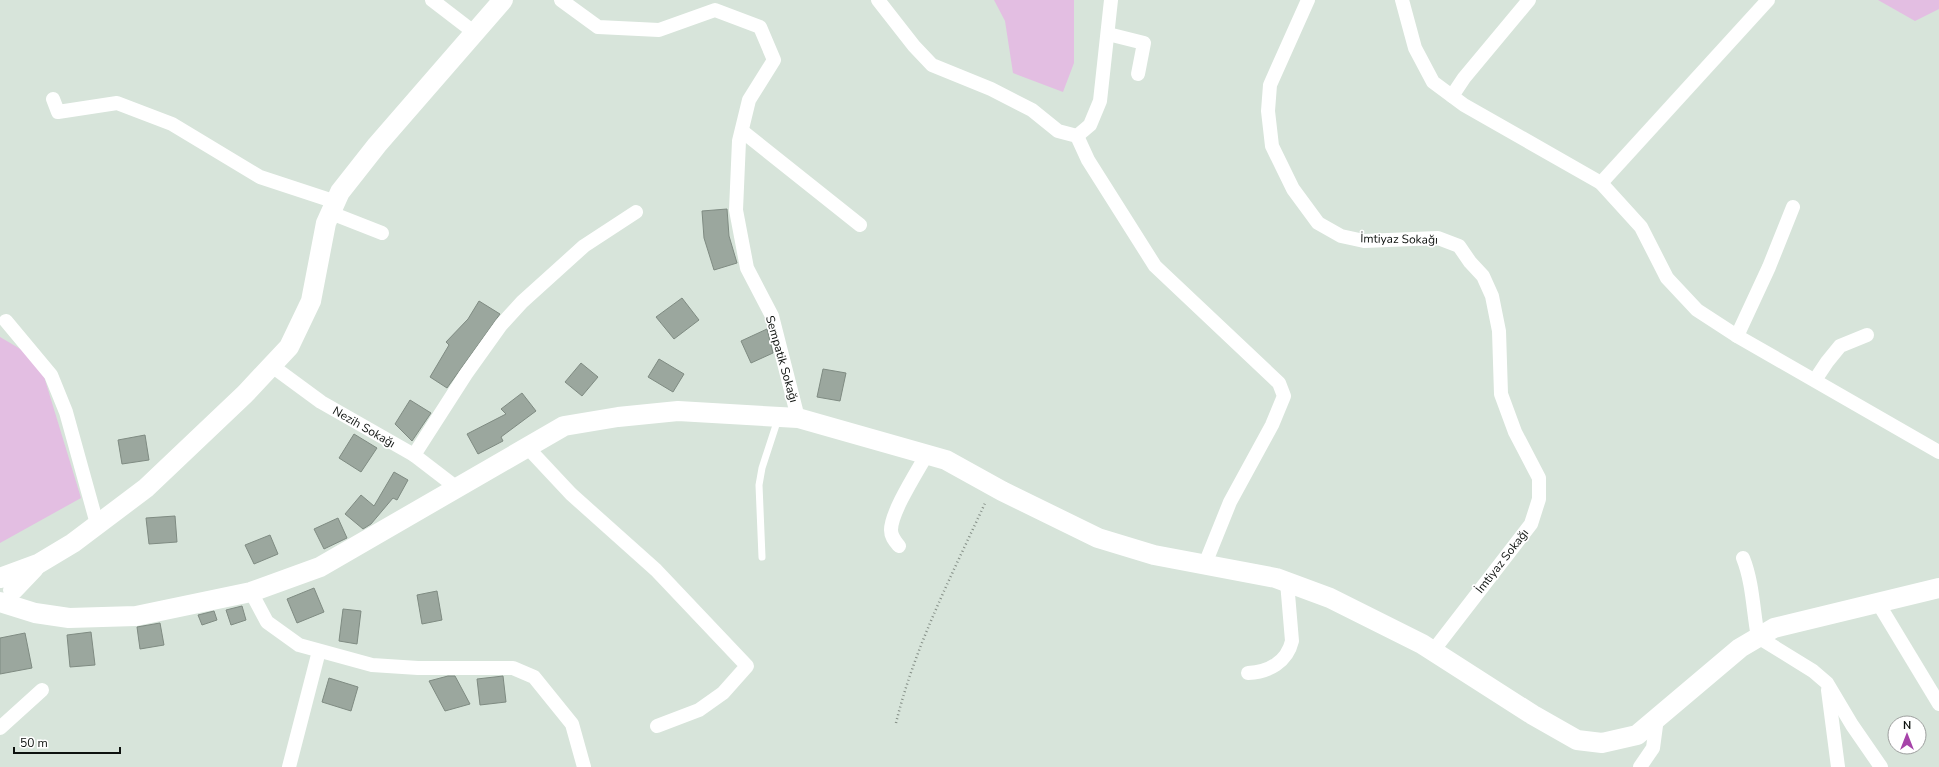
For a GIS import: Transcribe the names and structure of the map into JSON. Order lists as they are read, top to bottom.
{
  "streets": {
    "street": ["İmtiyaz Sokağı", "Sempatik Sokağı", "Nezih Sokağı"]
  },
  "scale_bar": "50 m",
  "north": "top"
}
